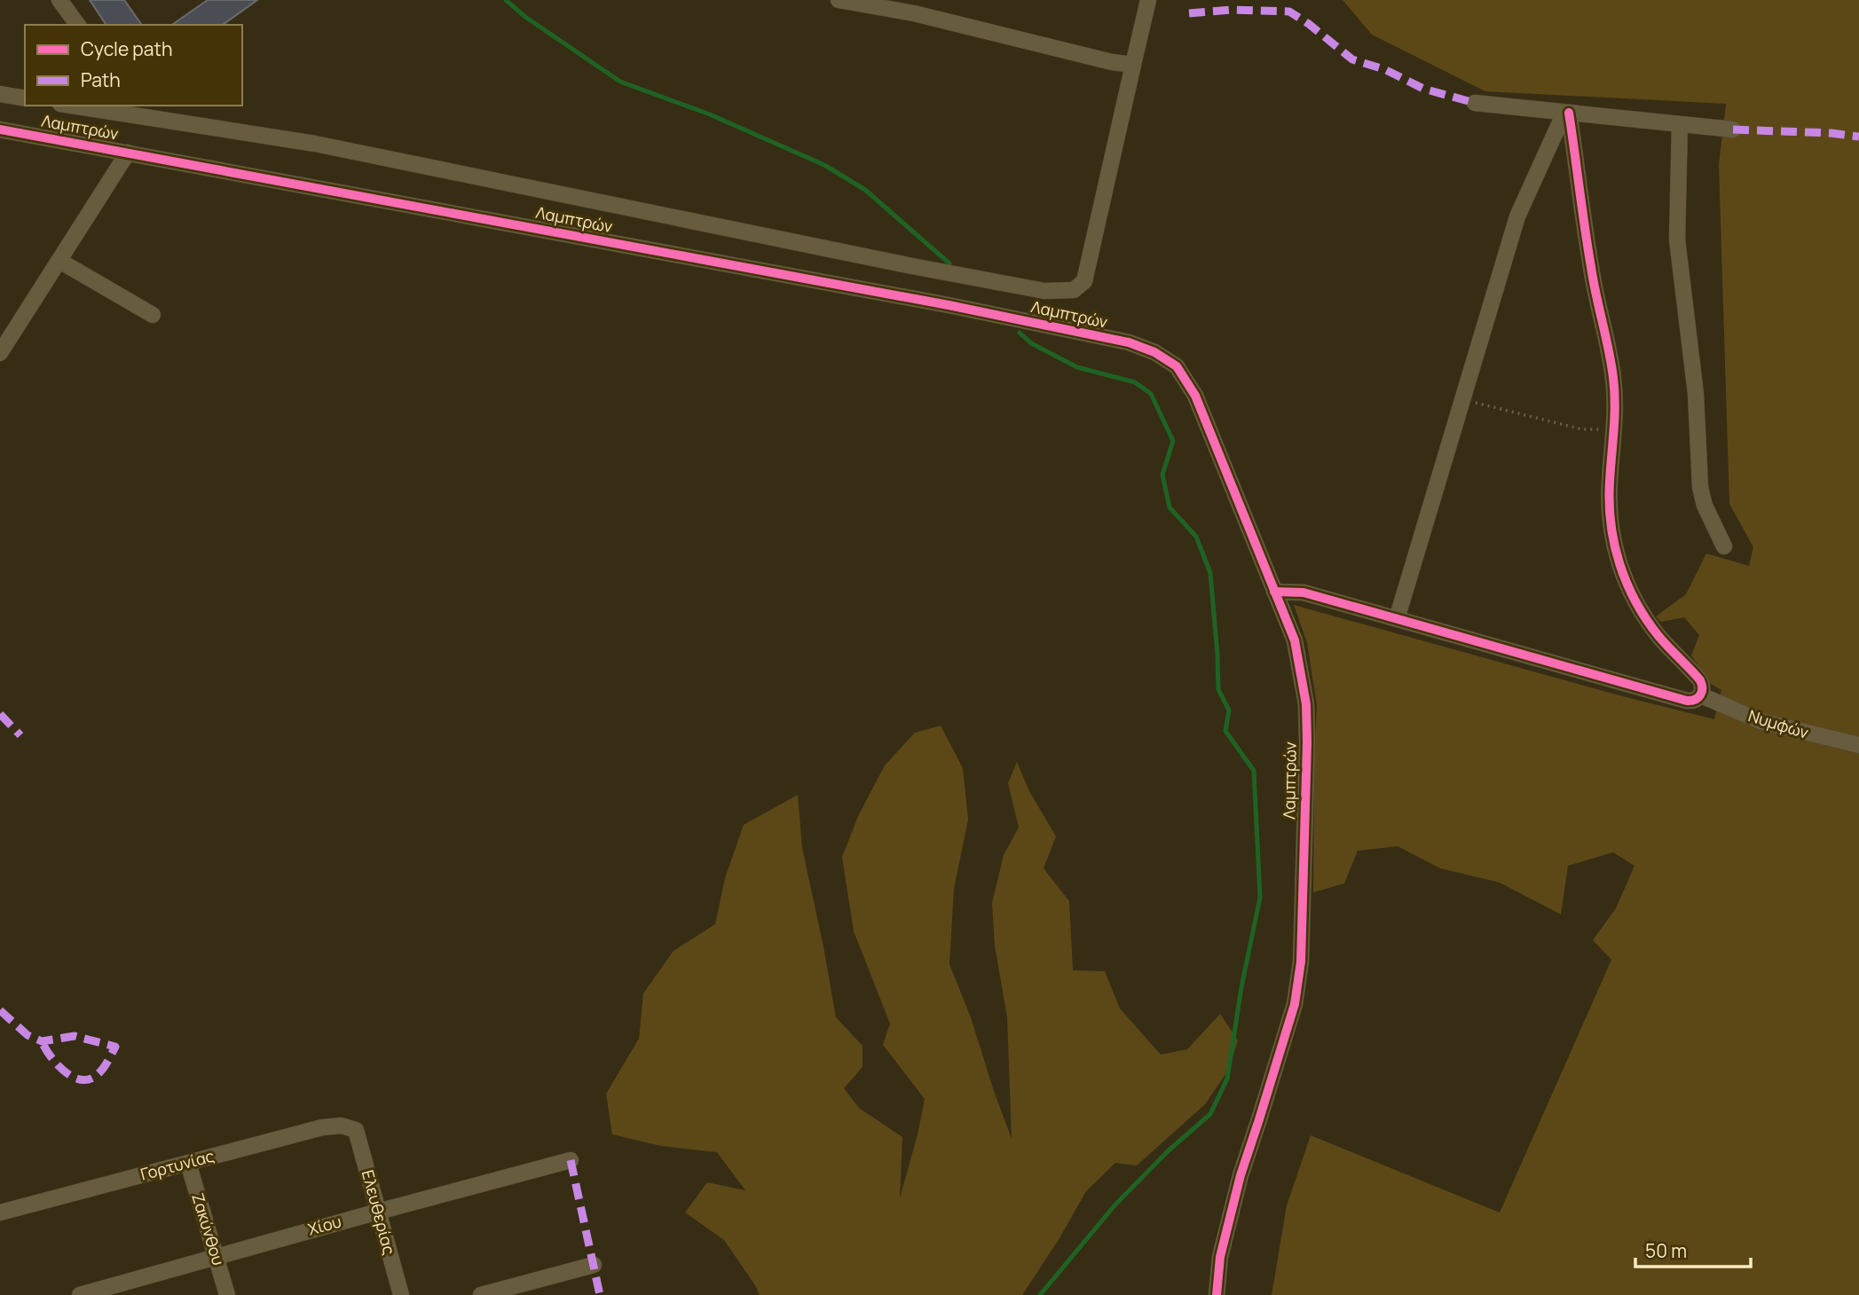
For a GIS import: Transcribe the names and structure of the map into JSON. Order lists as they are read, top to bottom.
{
  "streets": {
    "street": [
      "Λαμπτρών",
      "Νυμφών",
      "Γορτυνίας",
      "Ελευθερίας",
      "Χίου",
      "Ζακύνθου"
    ]
  },
  "crossings": [
    ["Γορτυνίας", "Ελευθερίας"],
    ["Γορτυνίας", "Ζακύνθου"],
    ["Ελευθερίας", "Χίου"],
    ["Χίου", "Ζακύνθου"]
  ],
  "legend": ["Cycle path", "Path"],
  "scale_bar": "50 m"
}
